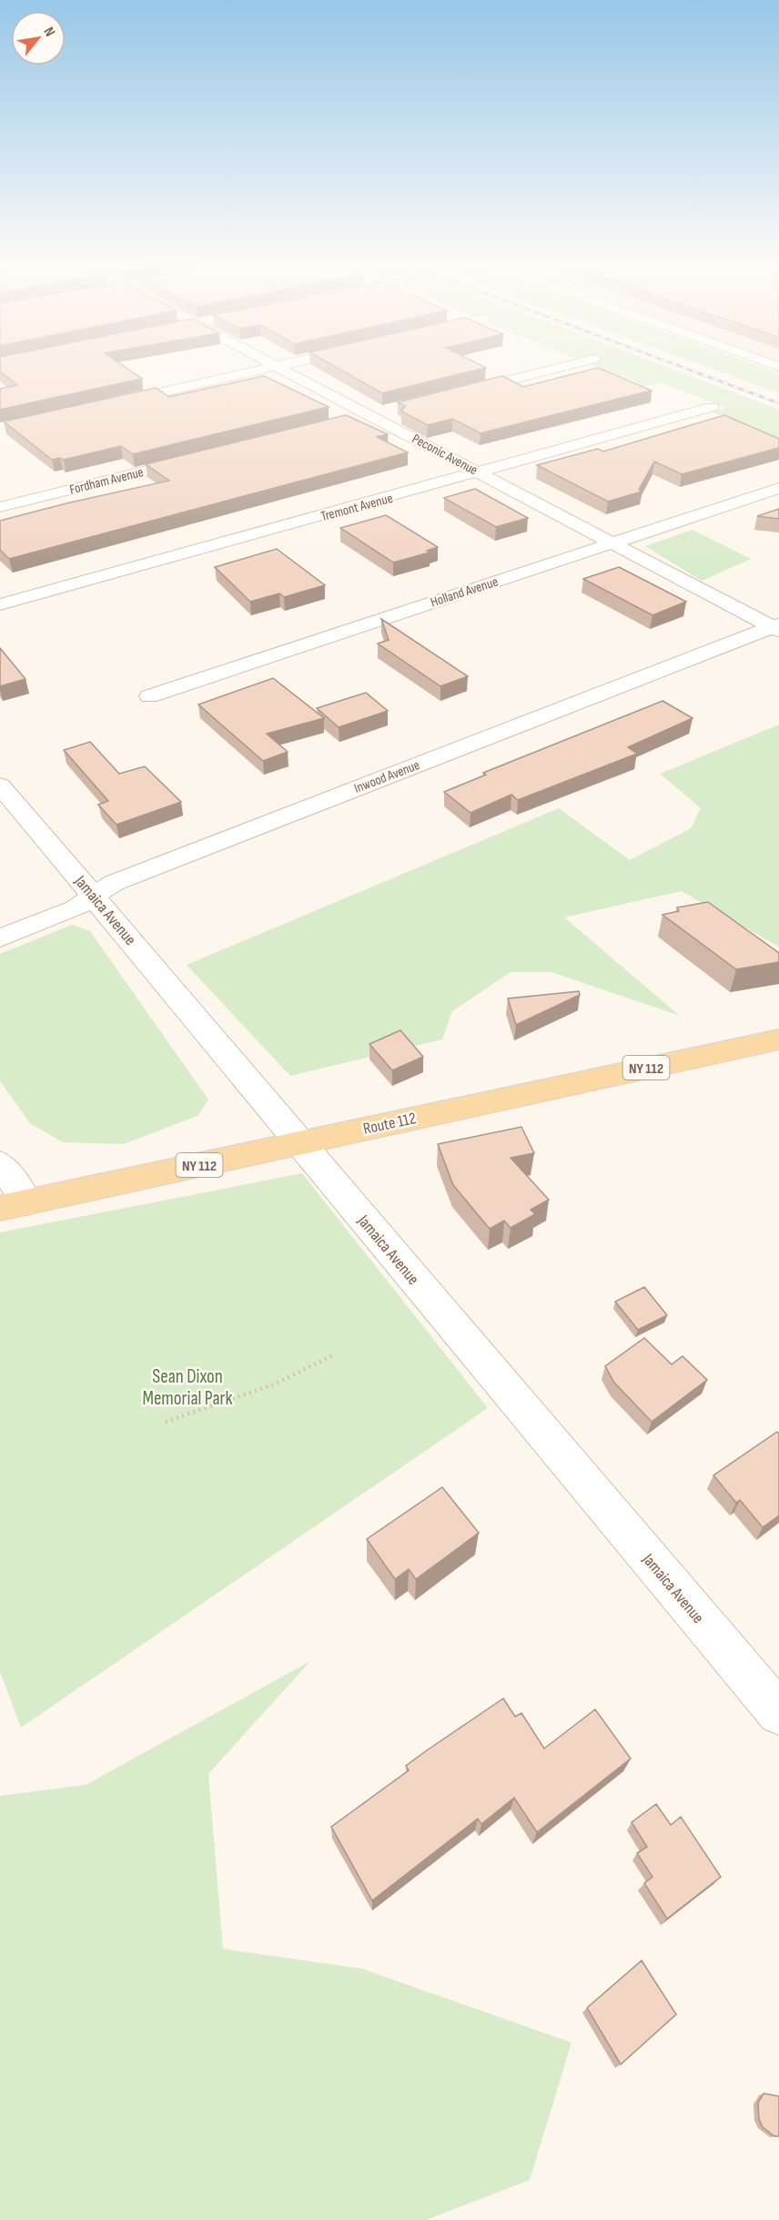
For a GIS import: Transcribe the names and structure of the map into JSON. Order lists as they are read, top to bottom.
{
  "streets": {
    "main road": ["NY 112", "Route 112"],
    "street": [
      "Peconic Avenue",
      "Fordham Avenue",
      "Tremont Avenue",
      "Holland Avenue",
      "Inwood Avenue",
      "Jamaica Avenue"
    ]
  },
  "crossings": [
    ["Peconic Avenue", "Tremont Avenue"],
    ["Peconic Avenue", "Holland Avenue"],
    ["Peconic Avenue", "Inwood Avenue"],
    ["Inwood Avenue", "Jamaica Avenue"],
    ["Jamaica Avenue", "Route 112"]
  ],
  "parks": ["Sean Dixon Memorial Park"],
  "north": "top right"
}
